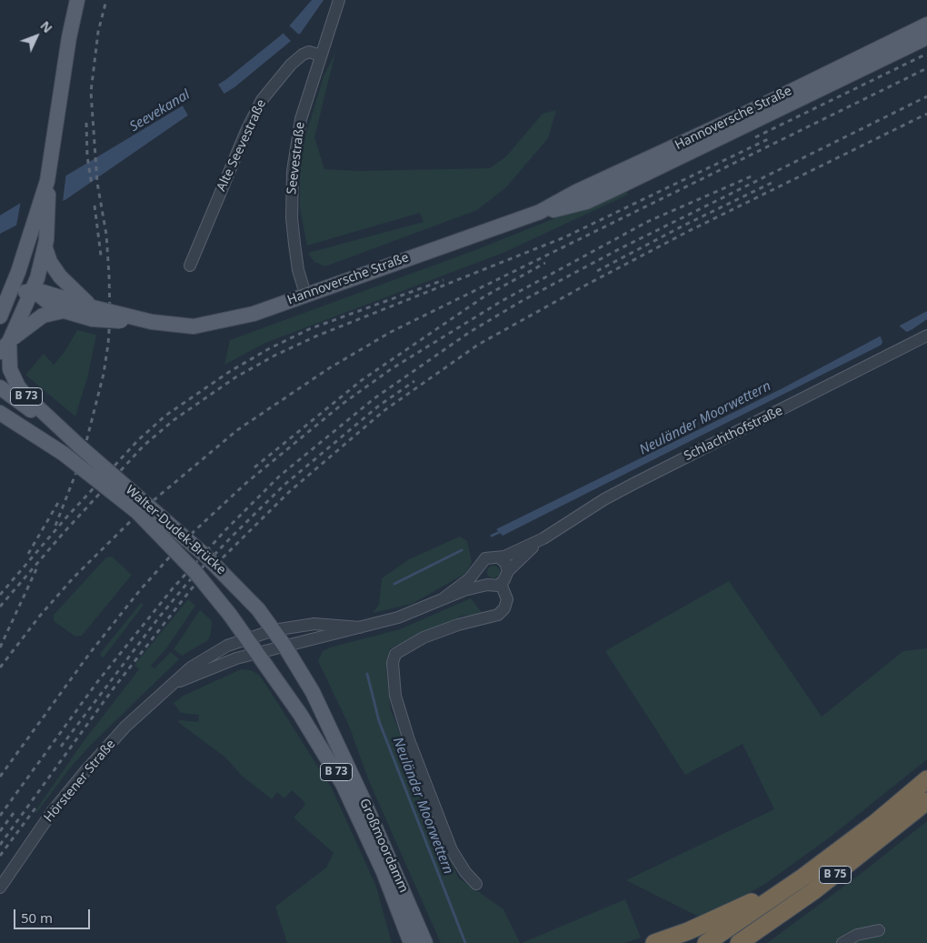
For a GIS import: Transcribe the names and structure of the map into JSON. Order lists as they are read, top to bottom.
{
  "streets": {
    "highway": ["B 75"],
    "main road": [
      "Hannoversche Straße",
      "B 73",
      "Walter-Dudek-Brücke",
      "Großmoordamm"
    ],
    "street": [
      "Alte Seevestraße",
      "Seevestraße",
      "Schlachthofstraße",
      "Hörstener Straße"
    ]
  },
  "crossings": [
    ["Hannoversche Straße", "Seevestraße"],
    ["Hannoversche Straße", "B 73"],
    ["Alte Seevestraße", "Seevestraße"],
    ["B 73", "Walter-Dudek-Brücke"],
    ["Schlachthofstraße", "Walter-Dudek-Brücke"],
    ["Schlachthofstraße", "Hörstener Straße"],
    ["Schlachthofstraße", "Großmoordamm"],
    ["Walter-Dudek-Brücke", "Hörstener Straße"],
    ["Walter-Dudek-Brücke", "Großmoordamm"],
    ["Hörstener Straße", "Großmoordamm"]
  ],
  "water": ["Seevekanal", "Neuländer Moorwettern"],
  "scale_bar": "50 m",
  "north": "top right"
}
